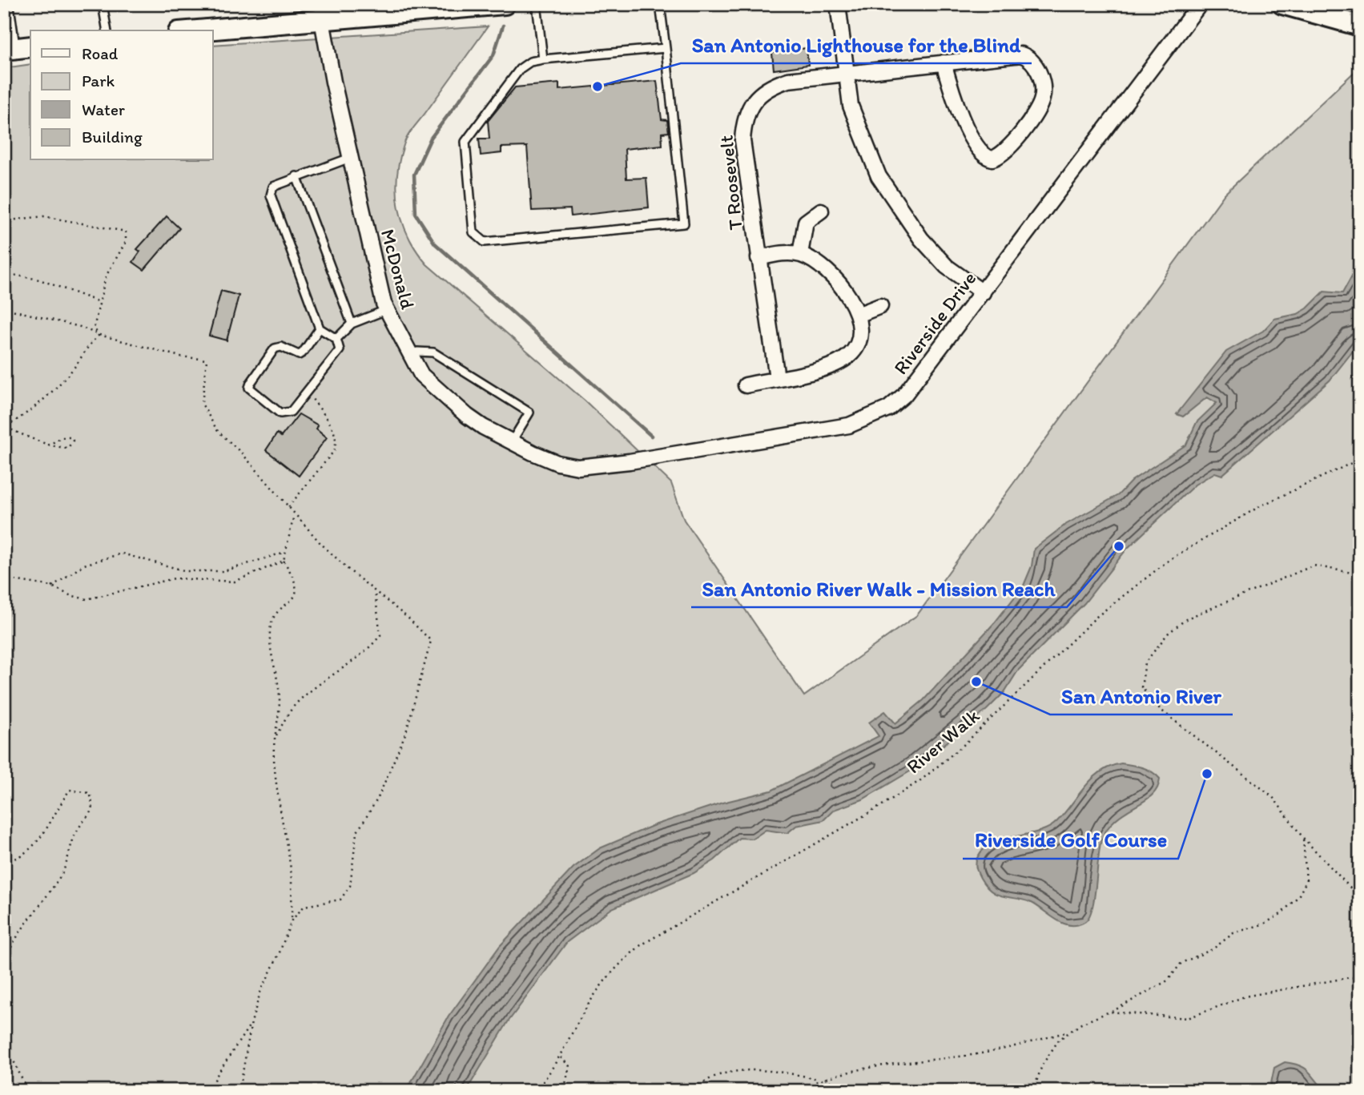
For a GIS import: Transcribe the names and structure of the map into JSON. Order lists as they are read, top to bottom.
{
  "streets": {
    "street": ["T Roosevelt", "McDonald", "Riverside Drive"],
    "path": ["River Walk"]
  },
  "crossings": [
    ["McDonald", "Riverside Drive"]
  ],
  "places": [
    "San Antonio Lighthouse for the Blind",
    "San Antonio River Walk - Mission Reach",
    "San Antonio River",
    "Riverside Golf Course"
  ],
  "legend": [
    "Road",
    "Park",
    "Water",
    "Building"
  ]
}
